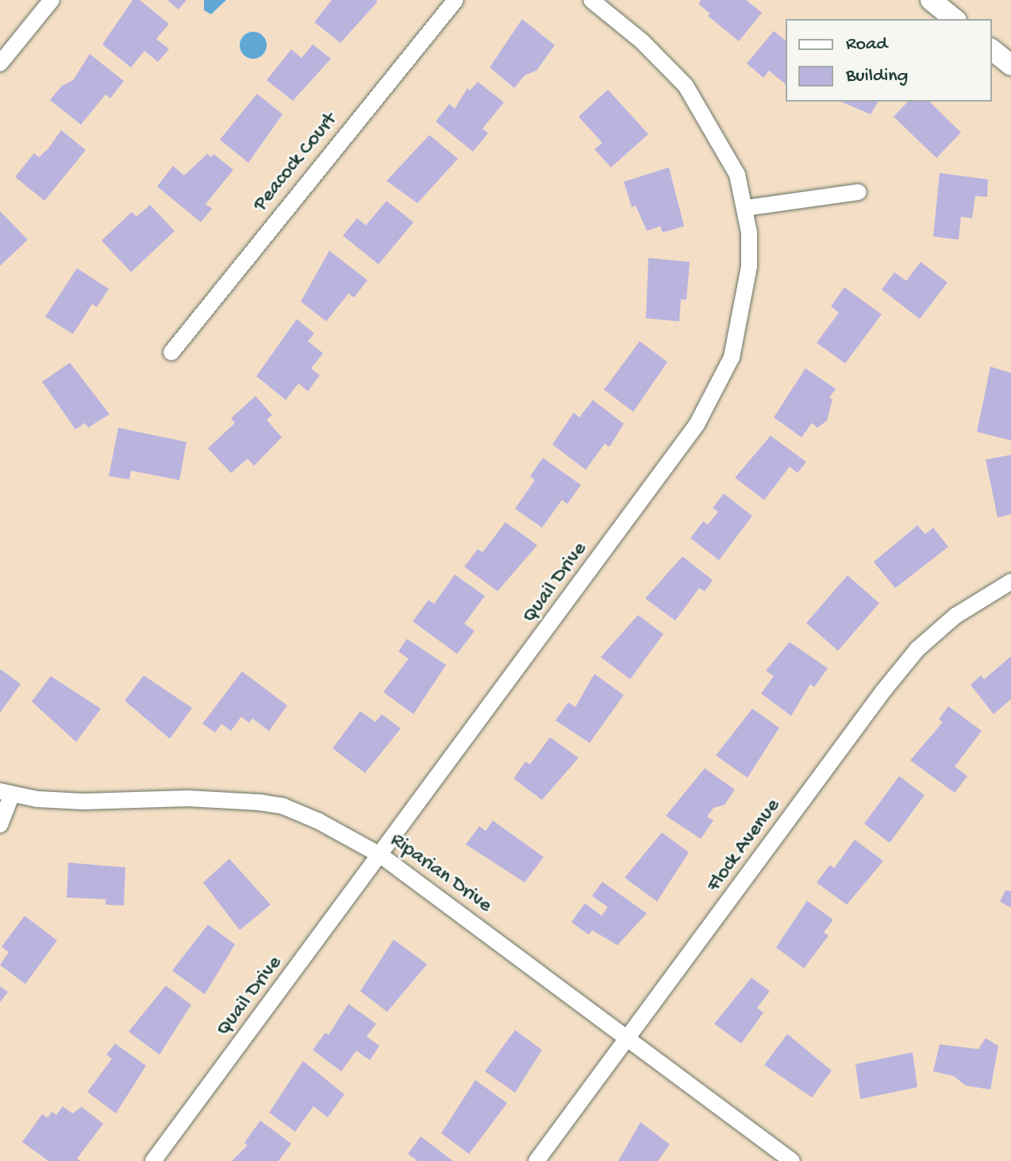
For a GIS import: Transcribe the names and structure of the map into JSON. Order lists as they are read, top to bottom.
{
  "streets": {
    "street": [
      "Peacock Court",
      "Quail Drive",
      "Flock Avenue",
      "Riparian Drive"
    ]
  },
  "crossings": [
    ["Quail Drive", "Riparian Drive"],
    ["Flock Avenue", "Riparian Drive"]
  ],
  "legend": ["Road", "Building"]
}
